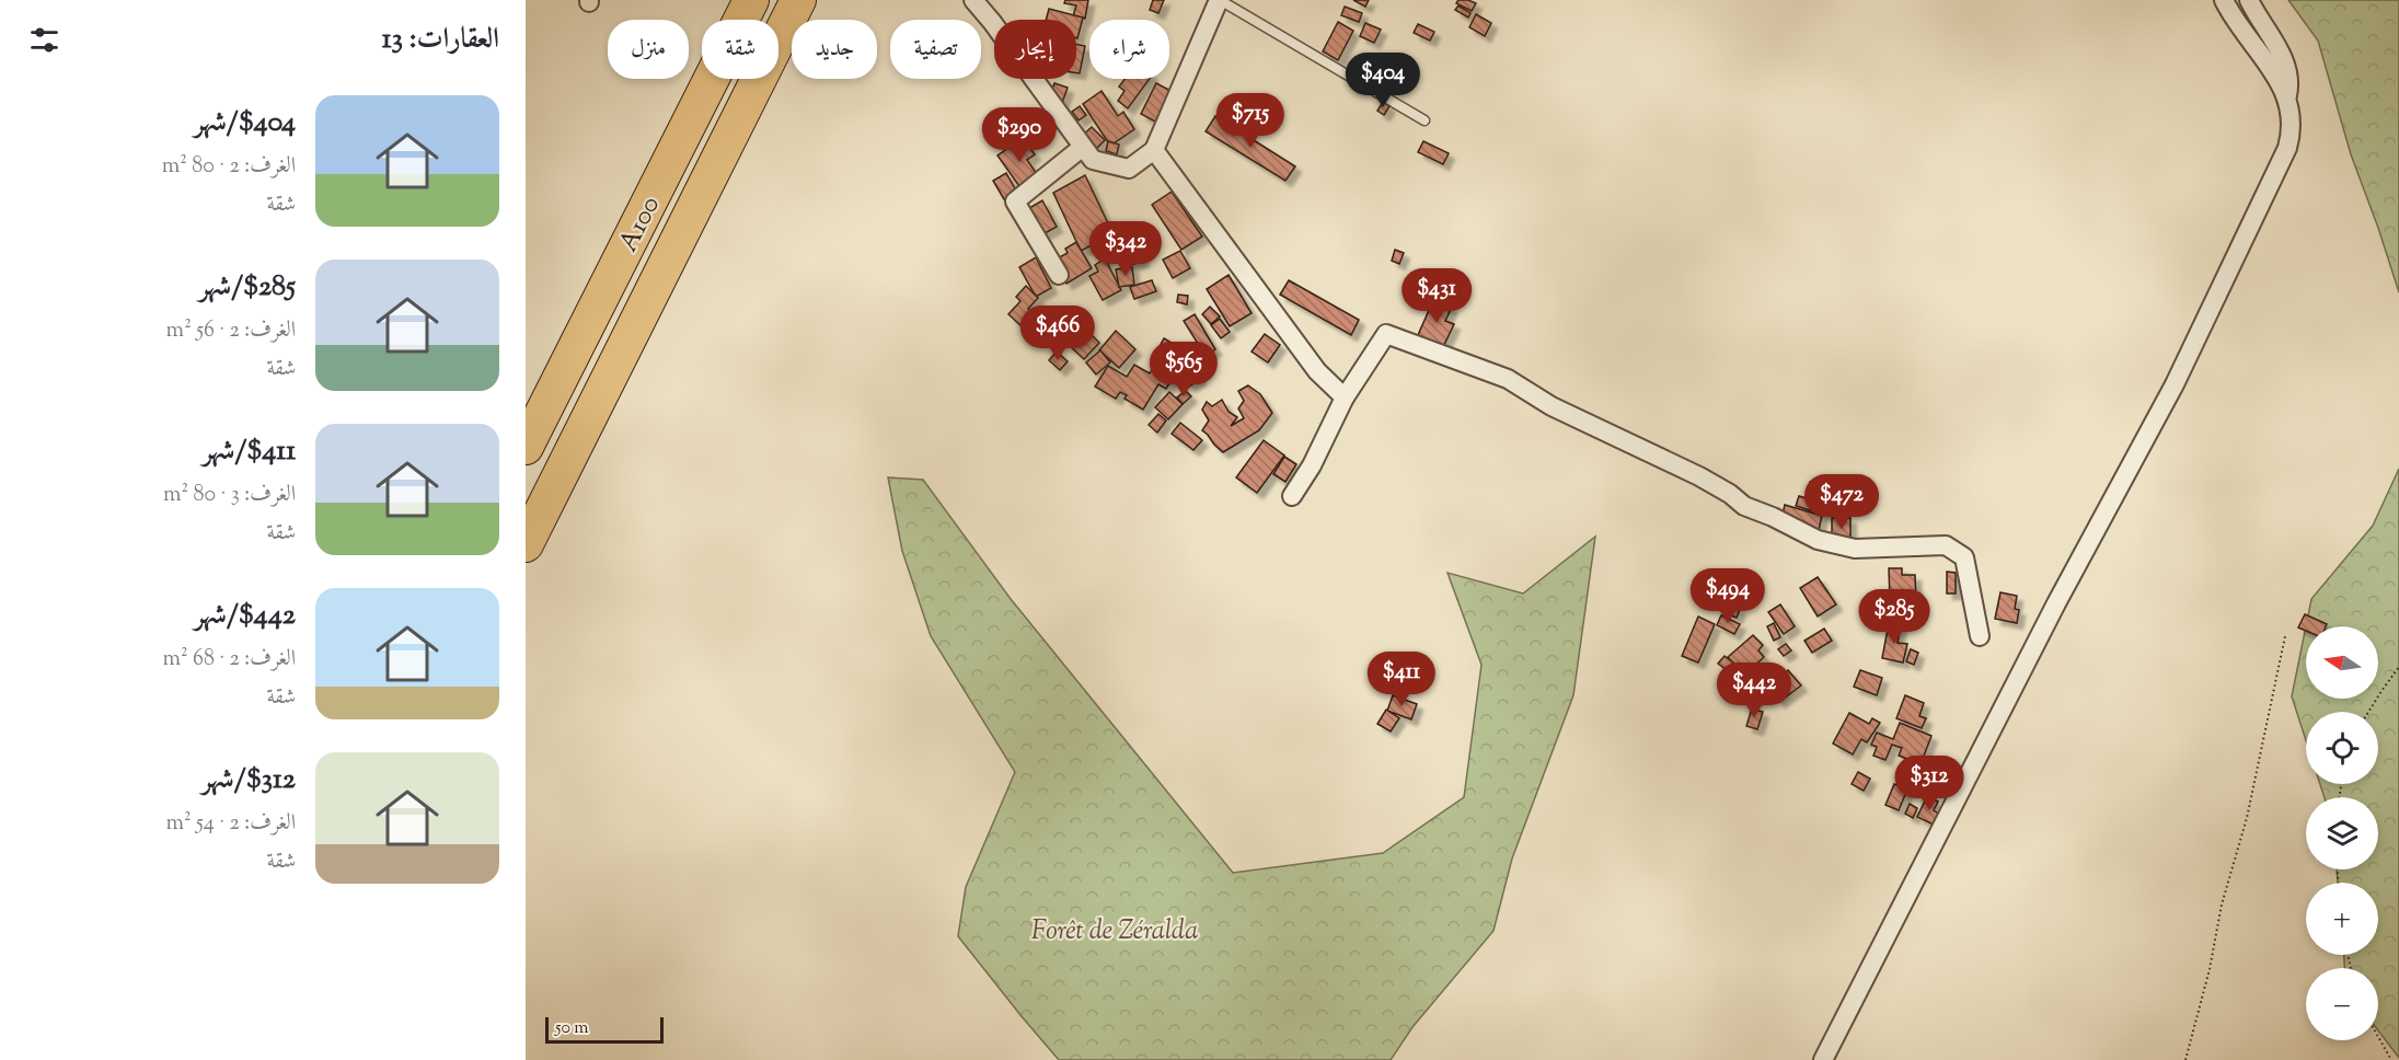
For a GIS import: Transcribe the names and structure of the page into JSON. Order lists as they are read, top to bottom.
{
  "streets": {
    "highway": ["A100"]
  },
  "parks": ["Forêt de Zéralda"],
  "scale_bar": "50 m",
  "north": "left",
  "page": {
    "heading": "العقارات: 13",
    "chip": [
      "شراء",
      "إيجار",
      "تصفية",
      "جديد",
      "شقة",
      "منزل"
    ],
    "price": [
      "$404",
      "$715",
      "$290",
      "$342",
      "$431",
      "$466",
      "$565",
      "$472",
      "$494",
      "$285",
      "$411",
      "$442",
      "$312"
    ],
    "list": [
      {
        "name": "$404/شهر",
        "note": "الغرف: 2 · 80 m² · شقة"
      },
      {
        "name": "$285/شهر",
        "note": "الغرف: 2 · 56 m² · شقة"
      },
      {
        "name": "$411/شهر",
        "note": "الغرف: 3 · 80 m² · شقة"
      },
      {
        "name": "$442/شهر",
        "note": "الغرف: 2 · 68 m² · شقة"
      },
      {
        "name": "$312/شهر",
        "note": "الغرف: 2 · 54 m² · شقة"
      }
    ],
    "map_buttons": ["+", "−"],
    "scale": "50 m"
  }
}
